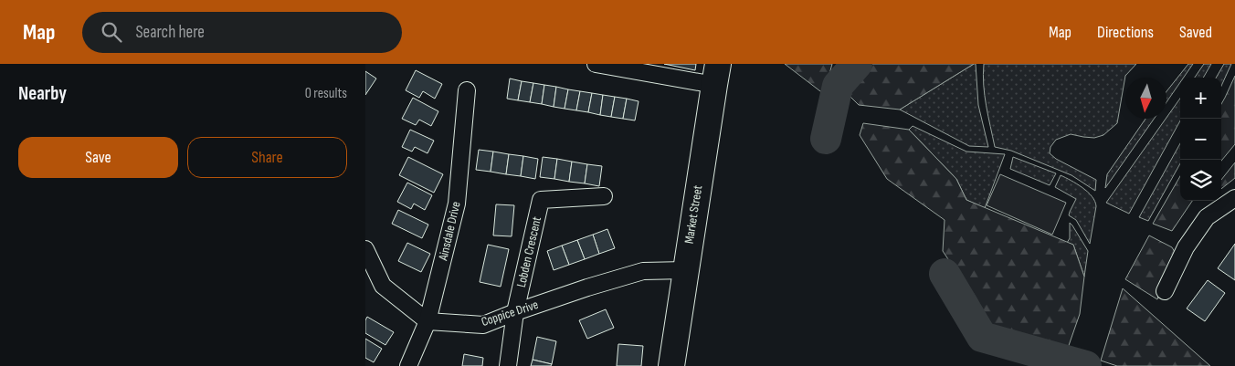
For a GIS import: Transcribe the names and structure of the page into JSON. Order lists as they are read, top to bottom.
{
  "streets": {
    "main road": ["Market Street"],
    "street": ["Ainsdale Drive", "Lobden Crescent", "Coppice Drive"]
  },
  "crossings": [
    ["Market Street", "Coppice Drive"],
    ["Ainsdale Drive", "Coppice Drive"],
    ["Lobden Crescent", "Coppice Drive"]
  ],
  "north": "bottom",
  "page": {
    "header": "Map",
    "search": "Search here",
    "nav": ["Map", "Directions", "Saved"],
    "heading": ["Nearby", "0 results"],
    "map_buttons": ["+", "−"],
    "buttons": ["Save", "Share"]
  }
}
